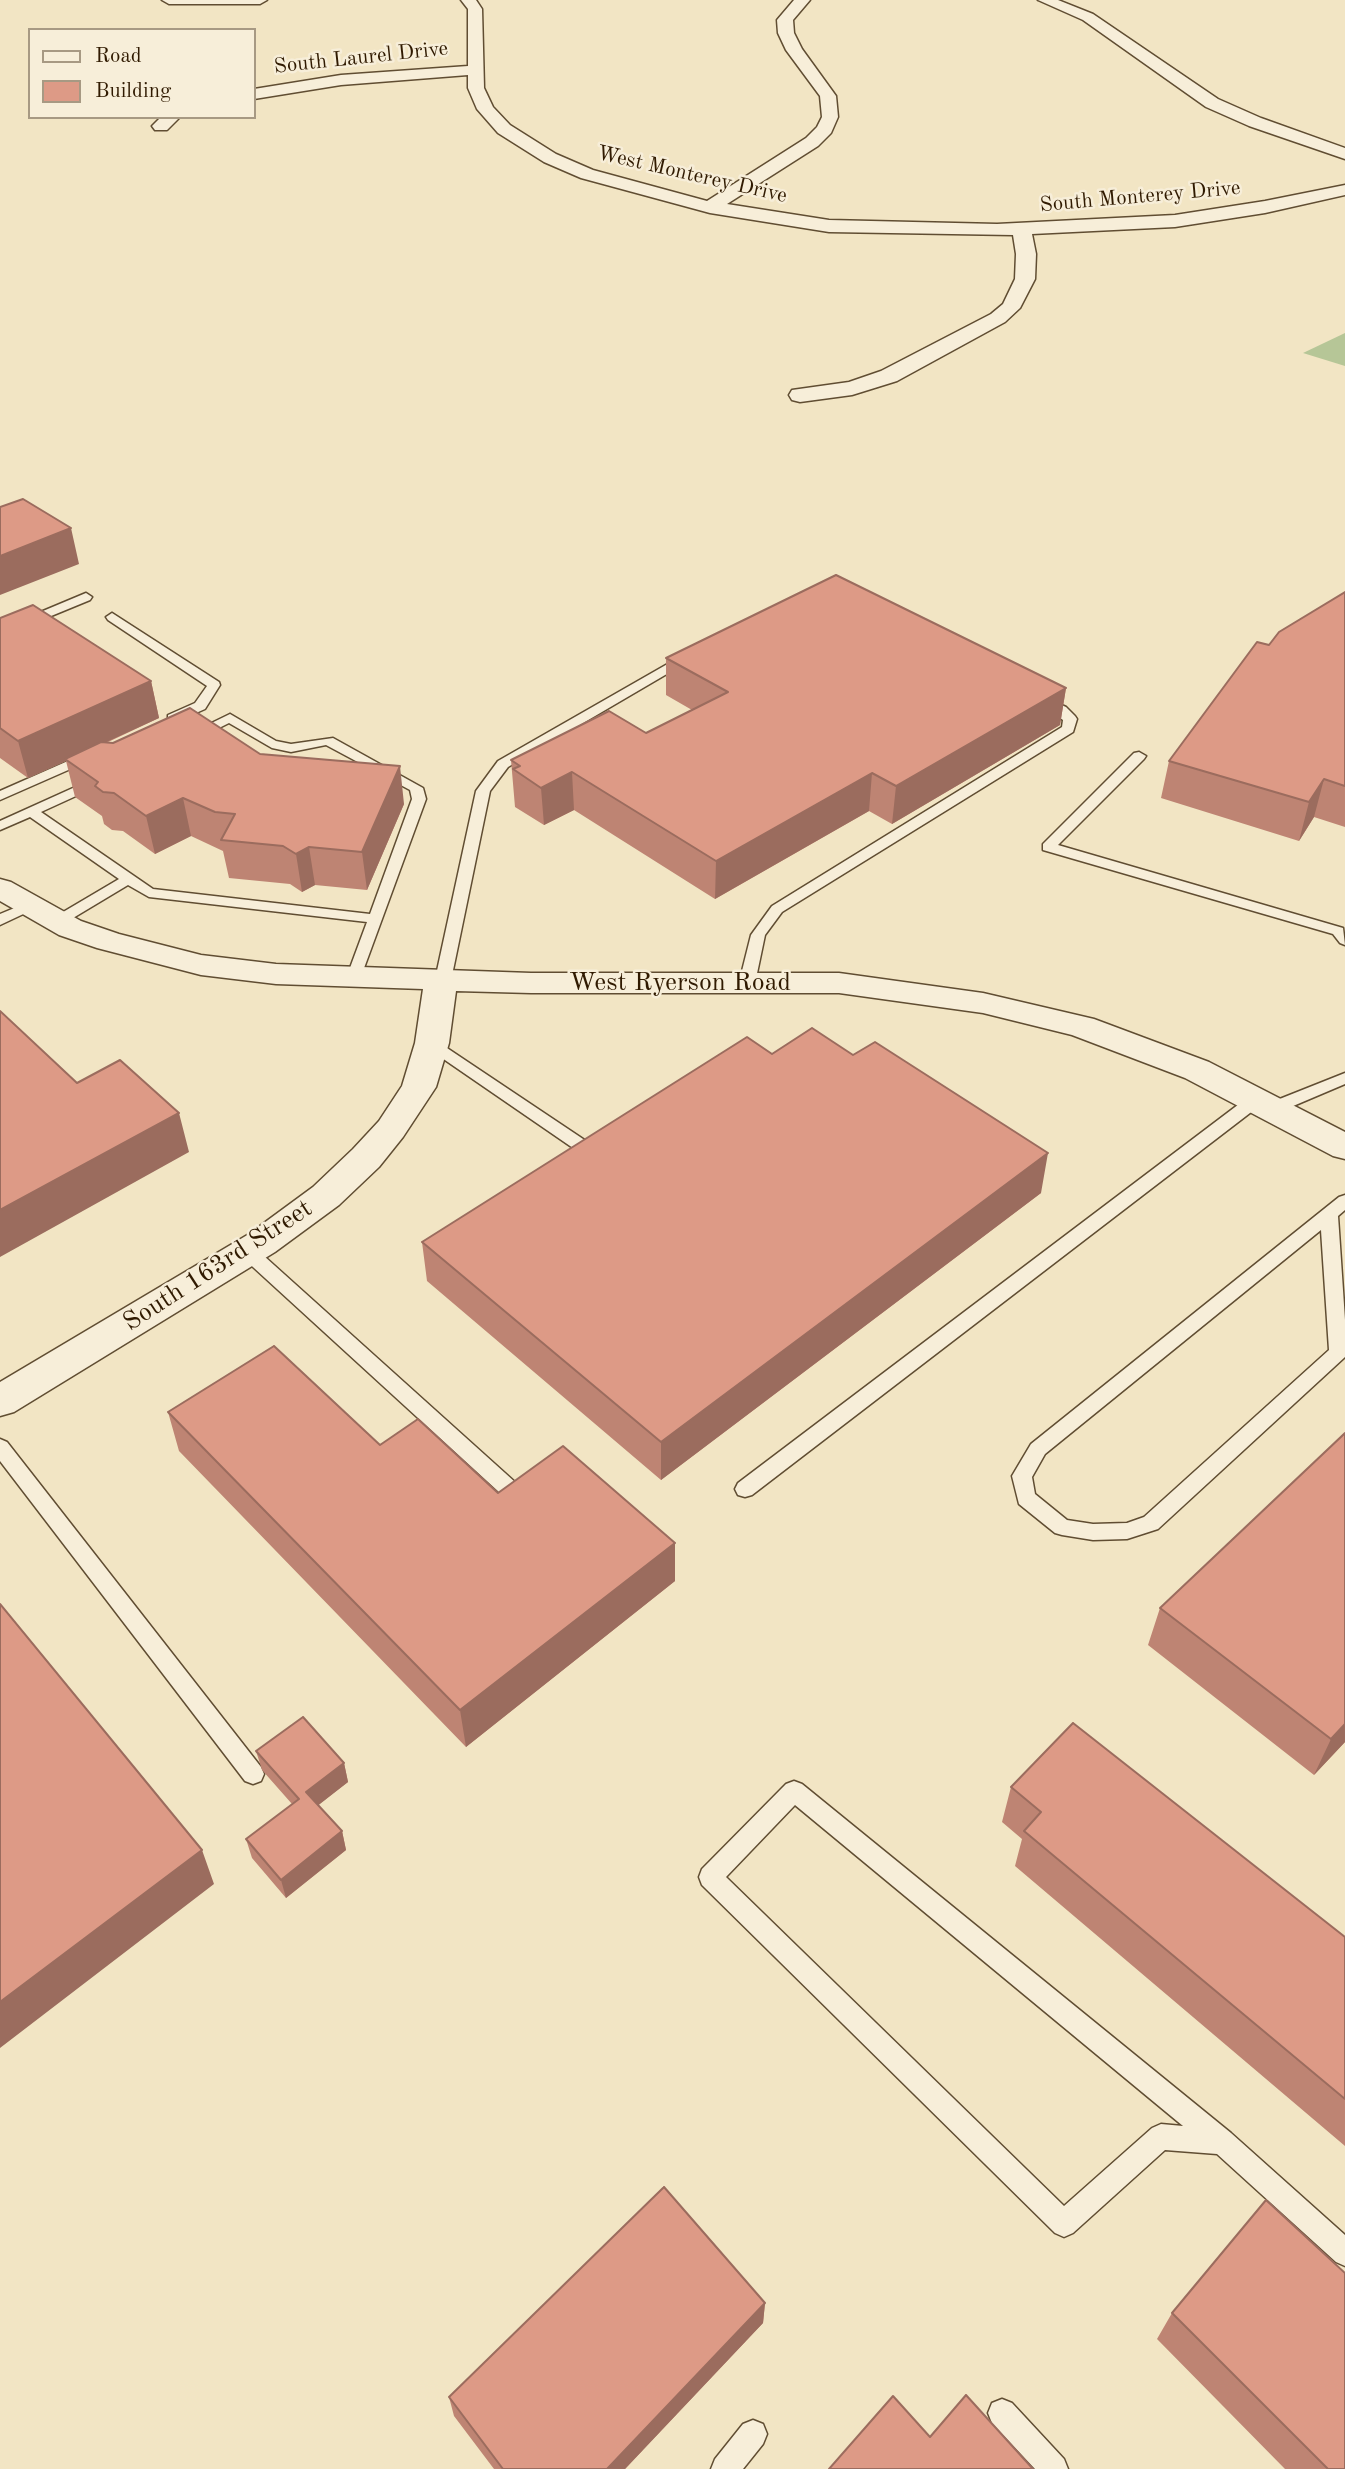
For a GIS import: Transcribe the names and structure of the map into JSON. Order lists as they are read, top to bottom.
{
  "streets": {
    "street": [
      "South Laurel Drive",
      "West Monterey Drive",
      "South Monterey Drive",
      "West Ryerson Road",
      "South 163rd Street"
    ]
  },
  "crossings": [
    ["South Laurel Drive", "West Monterey Drive"],
    ["West Monterey Drive", "South Monterey Drive"],
    ["West Ryerson Road", "South 163rd Street"]
  ],
  "legend": ["Road", "Building"]
}
